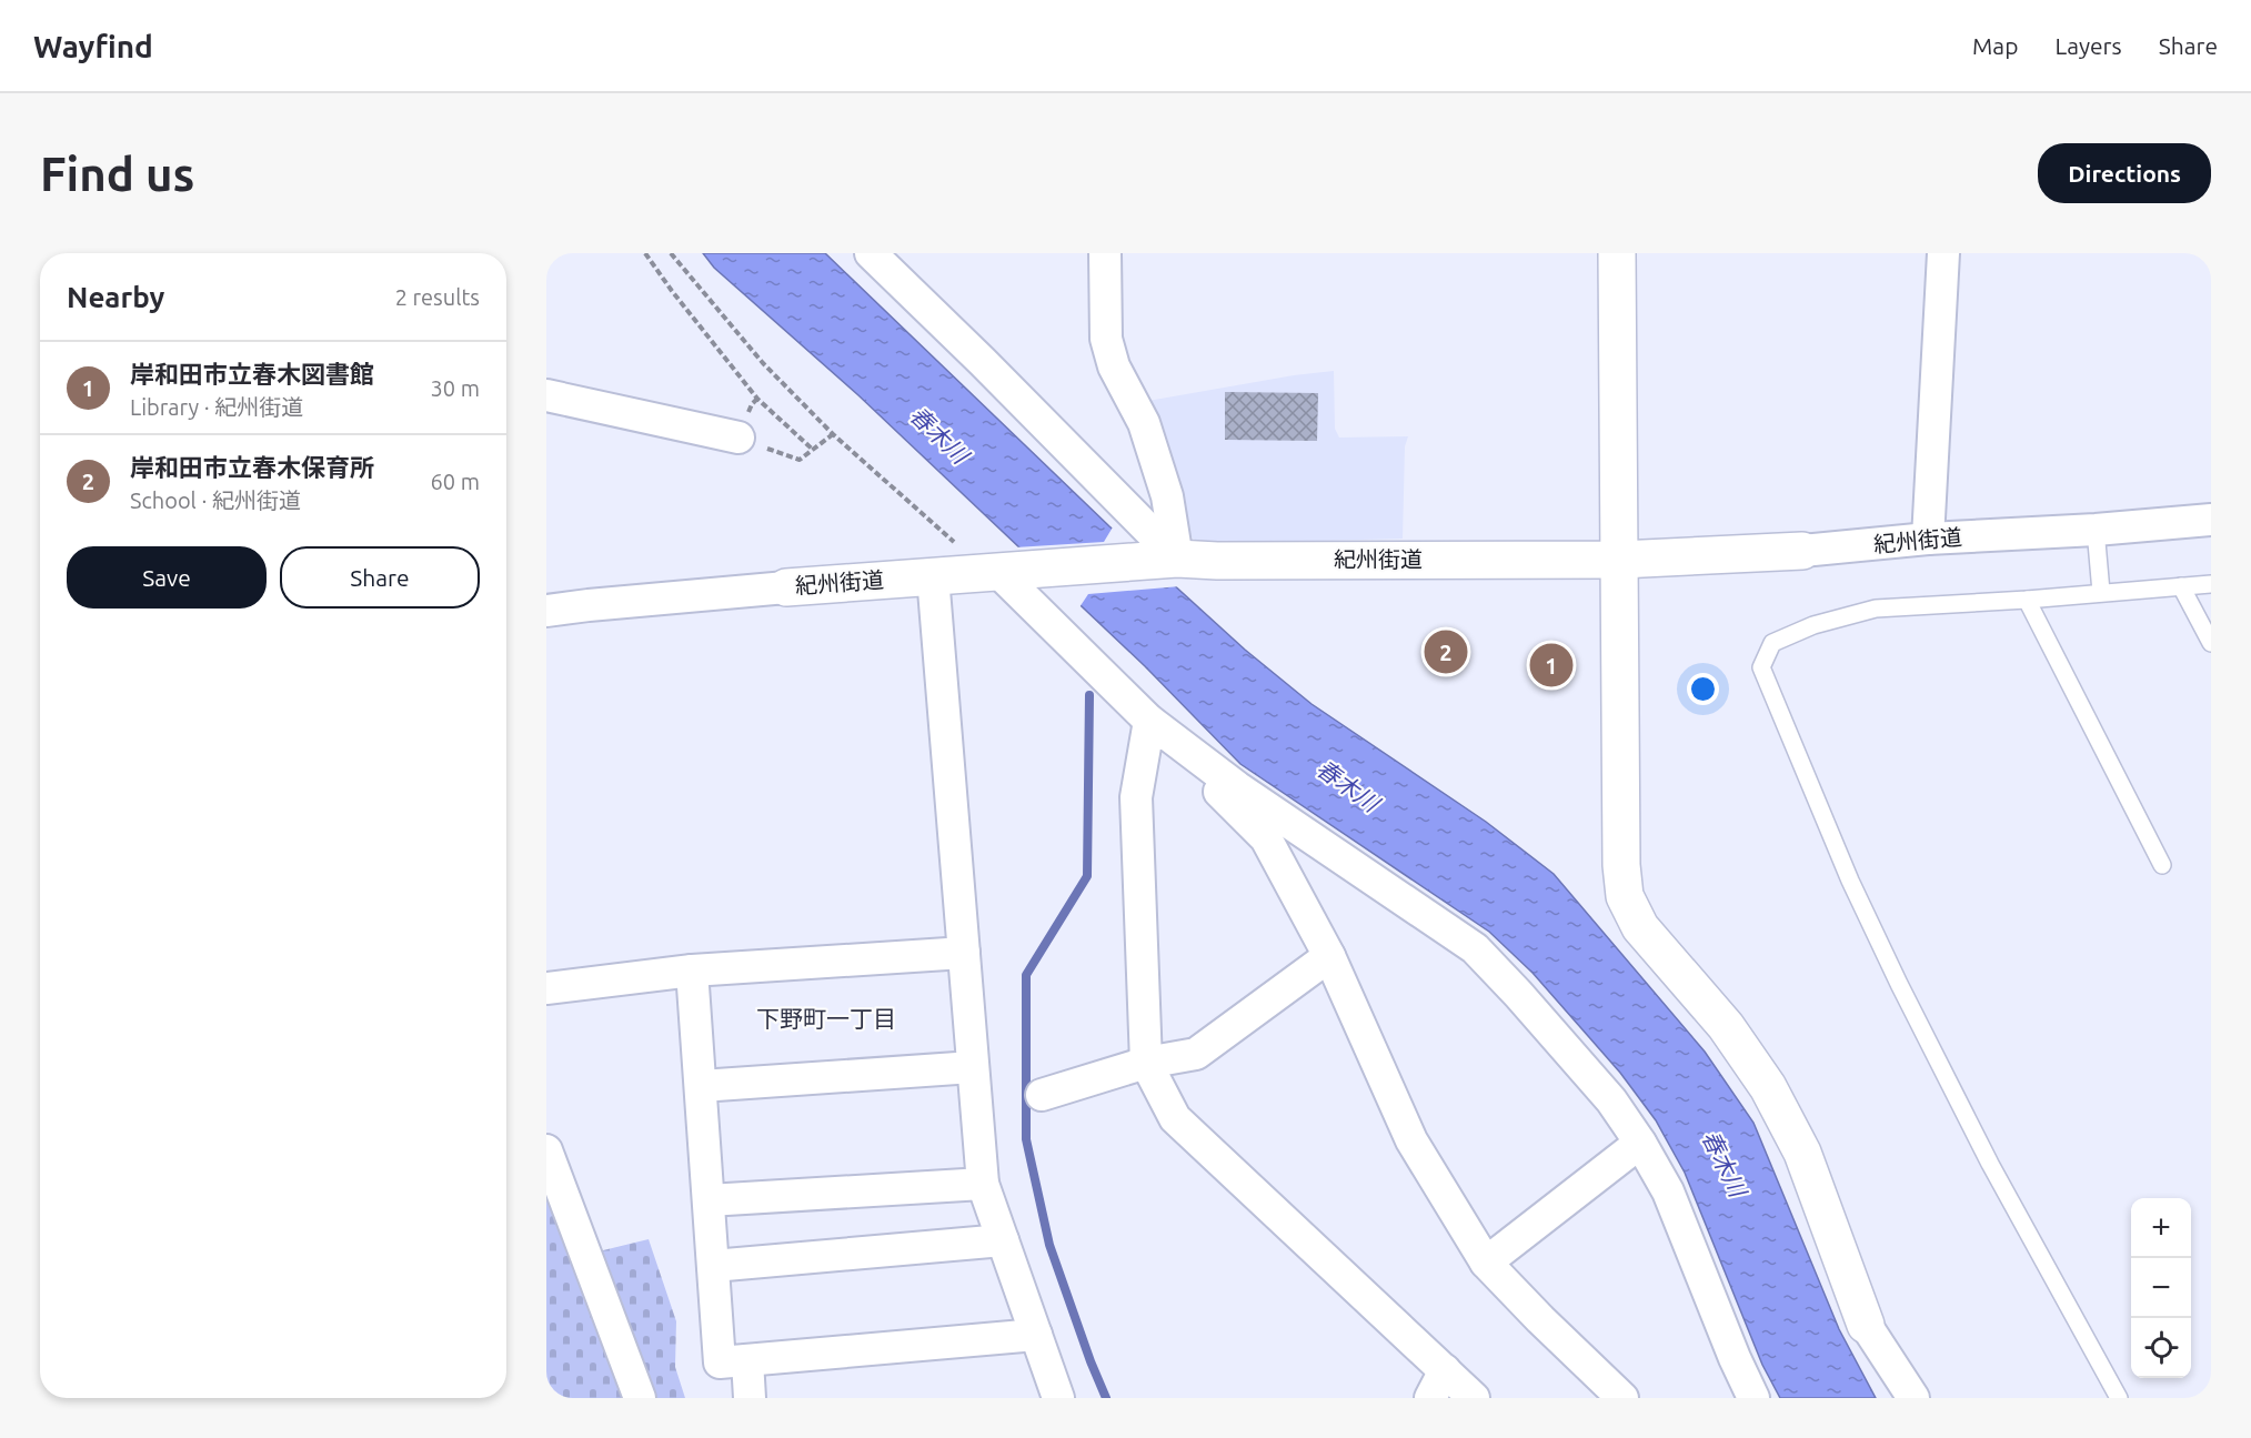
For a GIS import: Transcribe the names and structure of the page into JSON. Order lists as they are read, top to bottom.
{
  "streets": {
    "street": ["紀州街道"]
  },
  "districts": ["下野町一丁目"],
  "water": ["春木川"],
  "page": {
    "header": "Wayfind",
    "nav": ["Map", "Layers", "Share"],
    "buttons": [
      "Directions",
      ["Save", "Share"]
    ],
    "title": "Find us",
    "heading": ["Nearby", "2 results"],
    "list": [
      {
        "mark": "1",
        "name": "岸和田市立春木図書館",
        "note": "Library · 紀州街道",
        "value": "30 m"
      },
      {
        "mark": "2",
        "name": "岸和田市立春木保育所",
        "note": "School · 紀州街道",
        "value": "60 m"
      }
    ],
    "pins": ["2", "1"],
    "map_buttons": ["+", "−"]
  }
}
